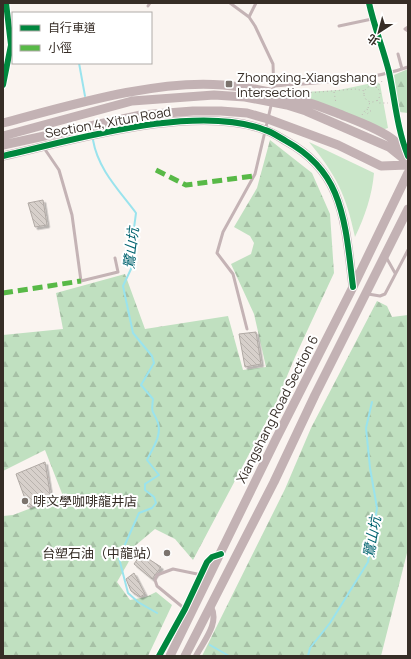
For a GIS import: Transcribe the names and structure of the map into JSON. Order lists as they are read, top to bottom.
{
  "streets": {
    "street": ["Section 4, Xitun Road", "Xiangshang Road Section 6"]
  },
  "crossings": [
    ["Section 4, Xitun Road", "Xiangshang Road Section 6"]
  ],
  "water": ["鷺山坑"],
  "places": {
    "transit": ["Zhongxing-Xiangshang Intersection"],
    "other": ["啡文學咖啡龍井店", "台塑石油（中龍站）"]
  },
  "legend": ["自行車道", "小徑"],
  "north": "bottom left"
}
